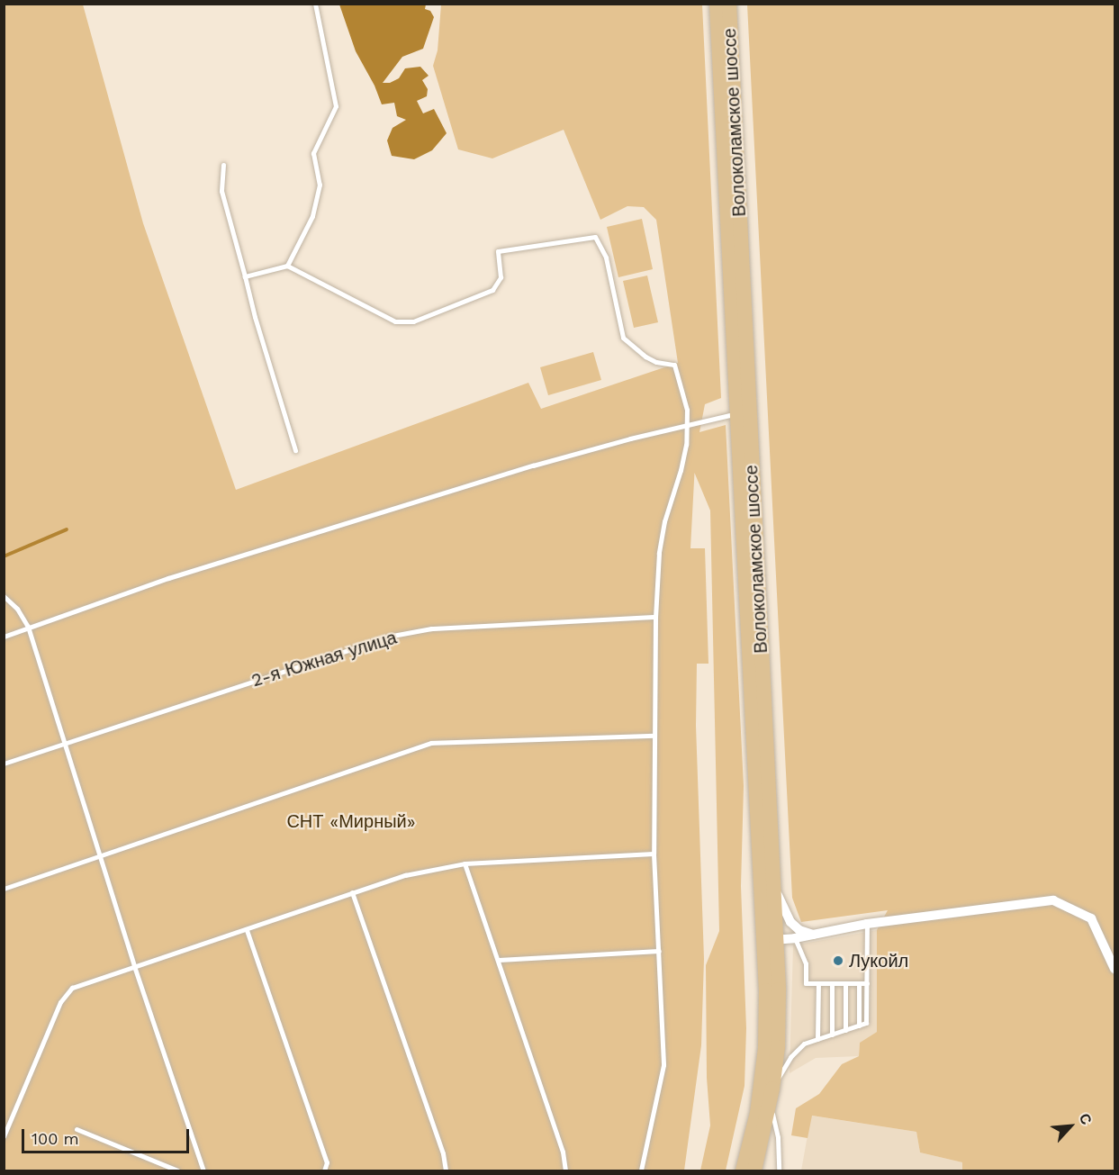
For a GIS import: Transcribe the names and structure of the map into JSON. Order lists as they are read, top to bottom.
{
  "streets": {
    "main road": ["Волоколамское шоссе"],
    "lane": ["2-я Южная улица"]
  },
  "parks": ["СНТ «Мирный»"],
  "places": ["Лукойл"],
  "scale_bar": "100 m",
  "north": "top right"
}
